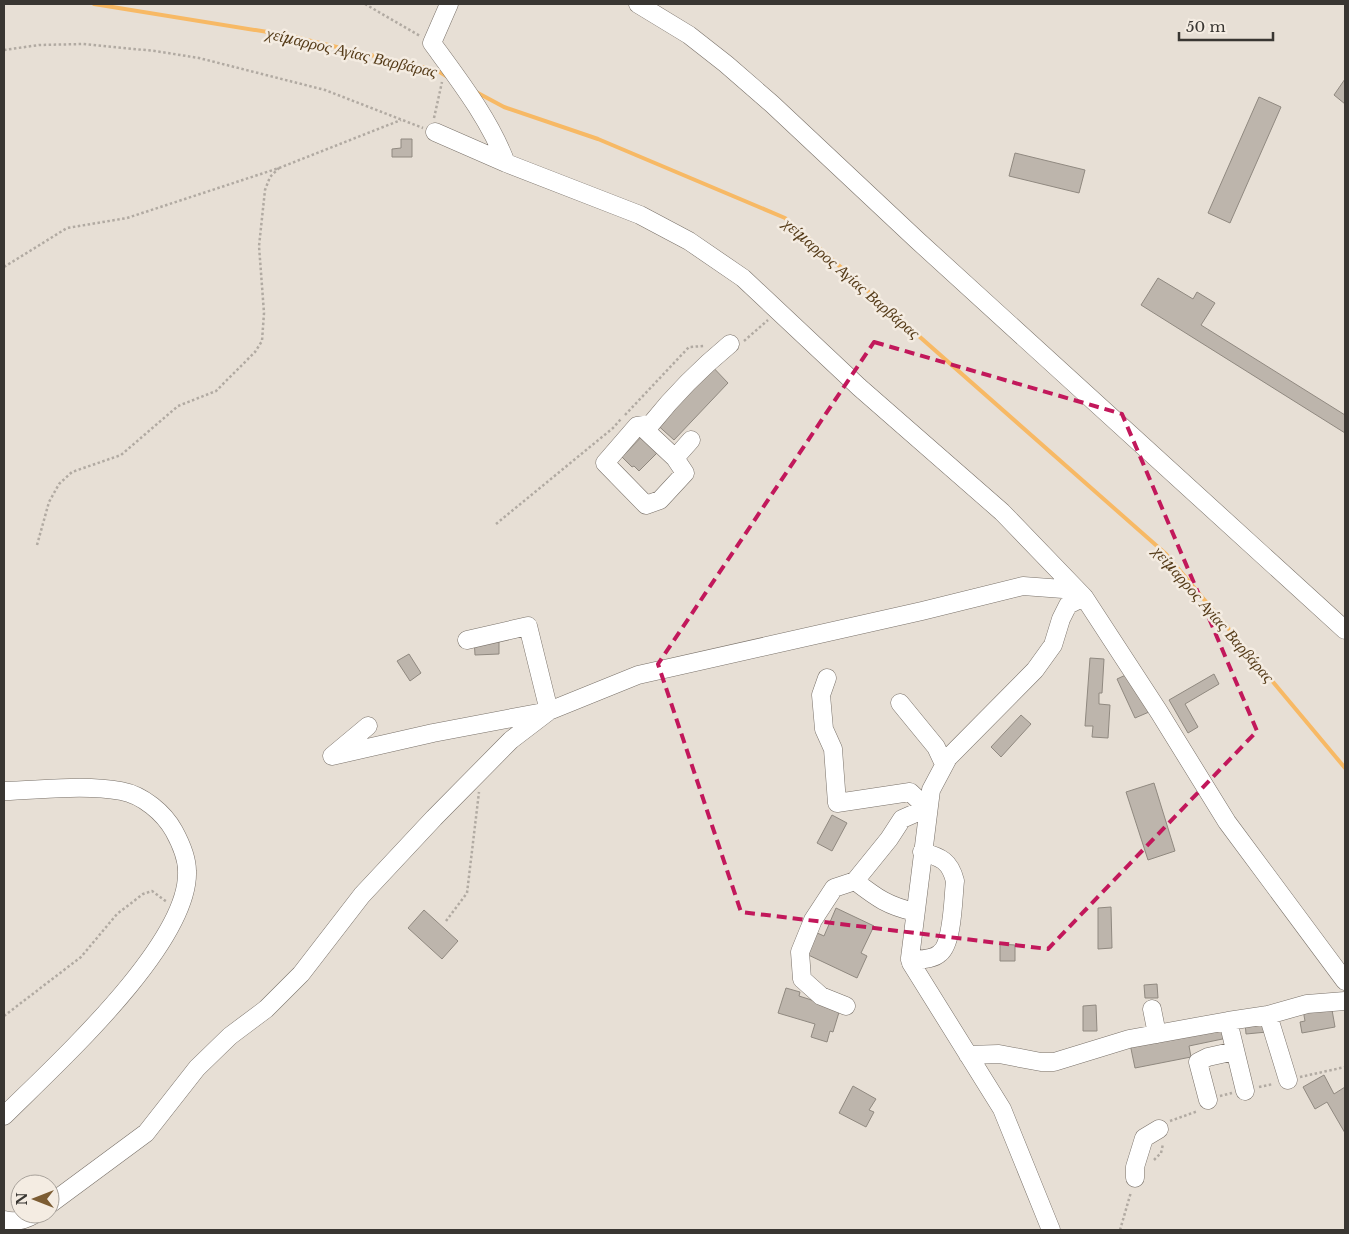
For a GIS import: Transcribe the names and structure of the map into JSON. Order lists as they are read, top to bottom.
{
  "water": ["χείμαρρος Αγίας Βαρβάρας"],
  "scale_bar": "50 m",
  "north": "left"
}
